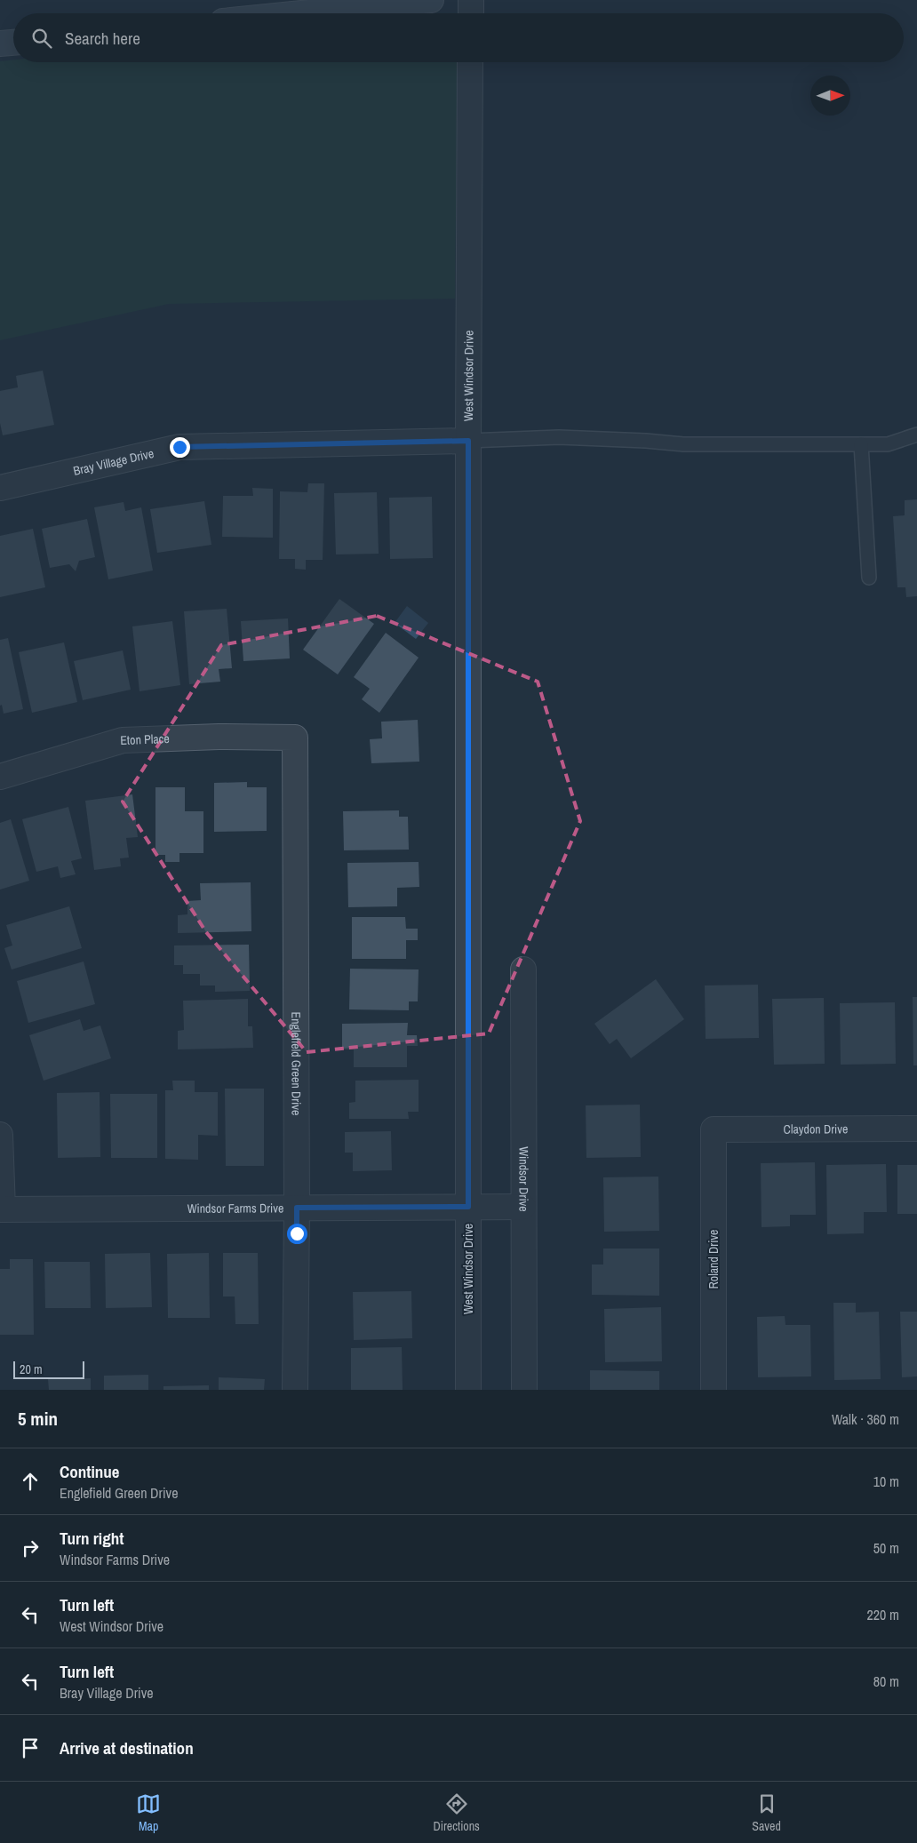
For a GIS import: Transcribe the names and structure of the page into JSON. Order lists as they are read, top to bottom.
{
  "streets": {
    "street": [
      "West Windsor Drive",
      "Bray Village Drive",
      "Eton Place",
      "Englefield Green Drive",
      "Claydon Drive",
      "Windsor Drive",
      "Windsor Farms Drive",
      "Roland Drive"
    ]
  },
  "crossings": [
    ["West Windsor Drive", "Bray Village Drive"],
    ["West Windsor Drive", "Windsor Farms Drive"],
    ["Eton Place", "Englefield Green Drive"],
    ["Englefield Green Drive", "Windsor Farms Drive"],
    ["Claydon Drive", "Roland Drive"],
    ["Windsor Drive", "Windsor Farms Drive"]
  ],
  "scale_bar": "20 m",
  "north": "right",
  "page": {
    "search": "Search here",
    "scale": "20 m",
    "heading": ["5 min", "Walk · 360 m"],
    "list": [
      ["Continue", "Englefield Green Drive", "10 m"],
      ["Turn right", "Windsor Farms Drive", "50 m"],
      ["Turn left", "West Windsor Drive", "220 m"],
      ["Turn left", "Bray Village Drive", "80 m"],
      "Arrive at destination"
    ],
    "nav": ["Map", "Directions", "Saved"]
  }
}
